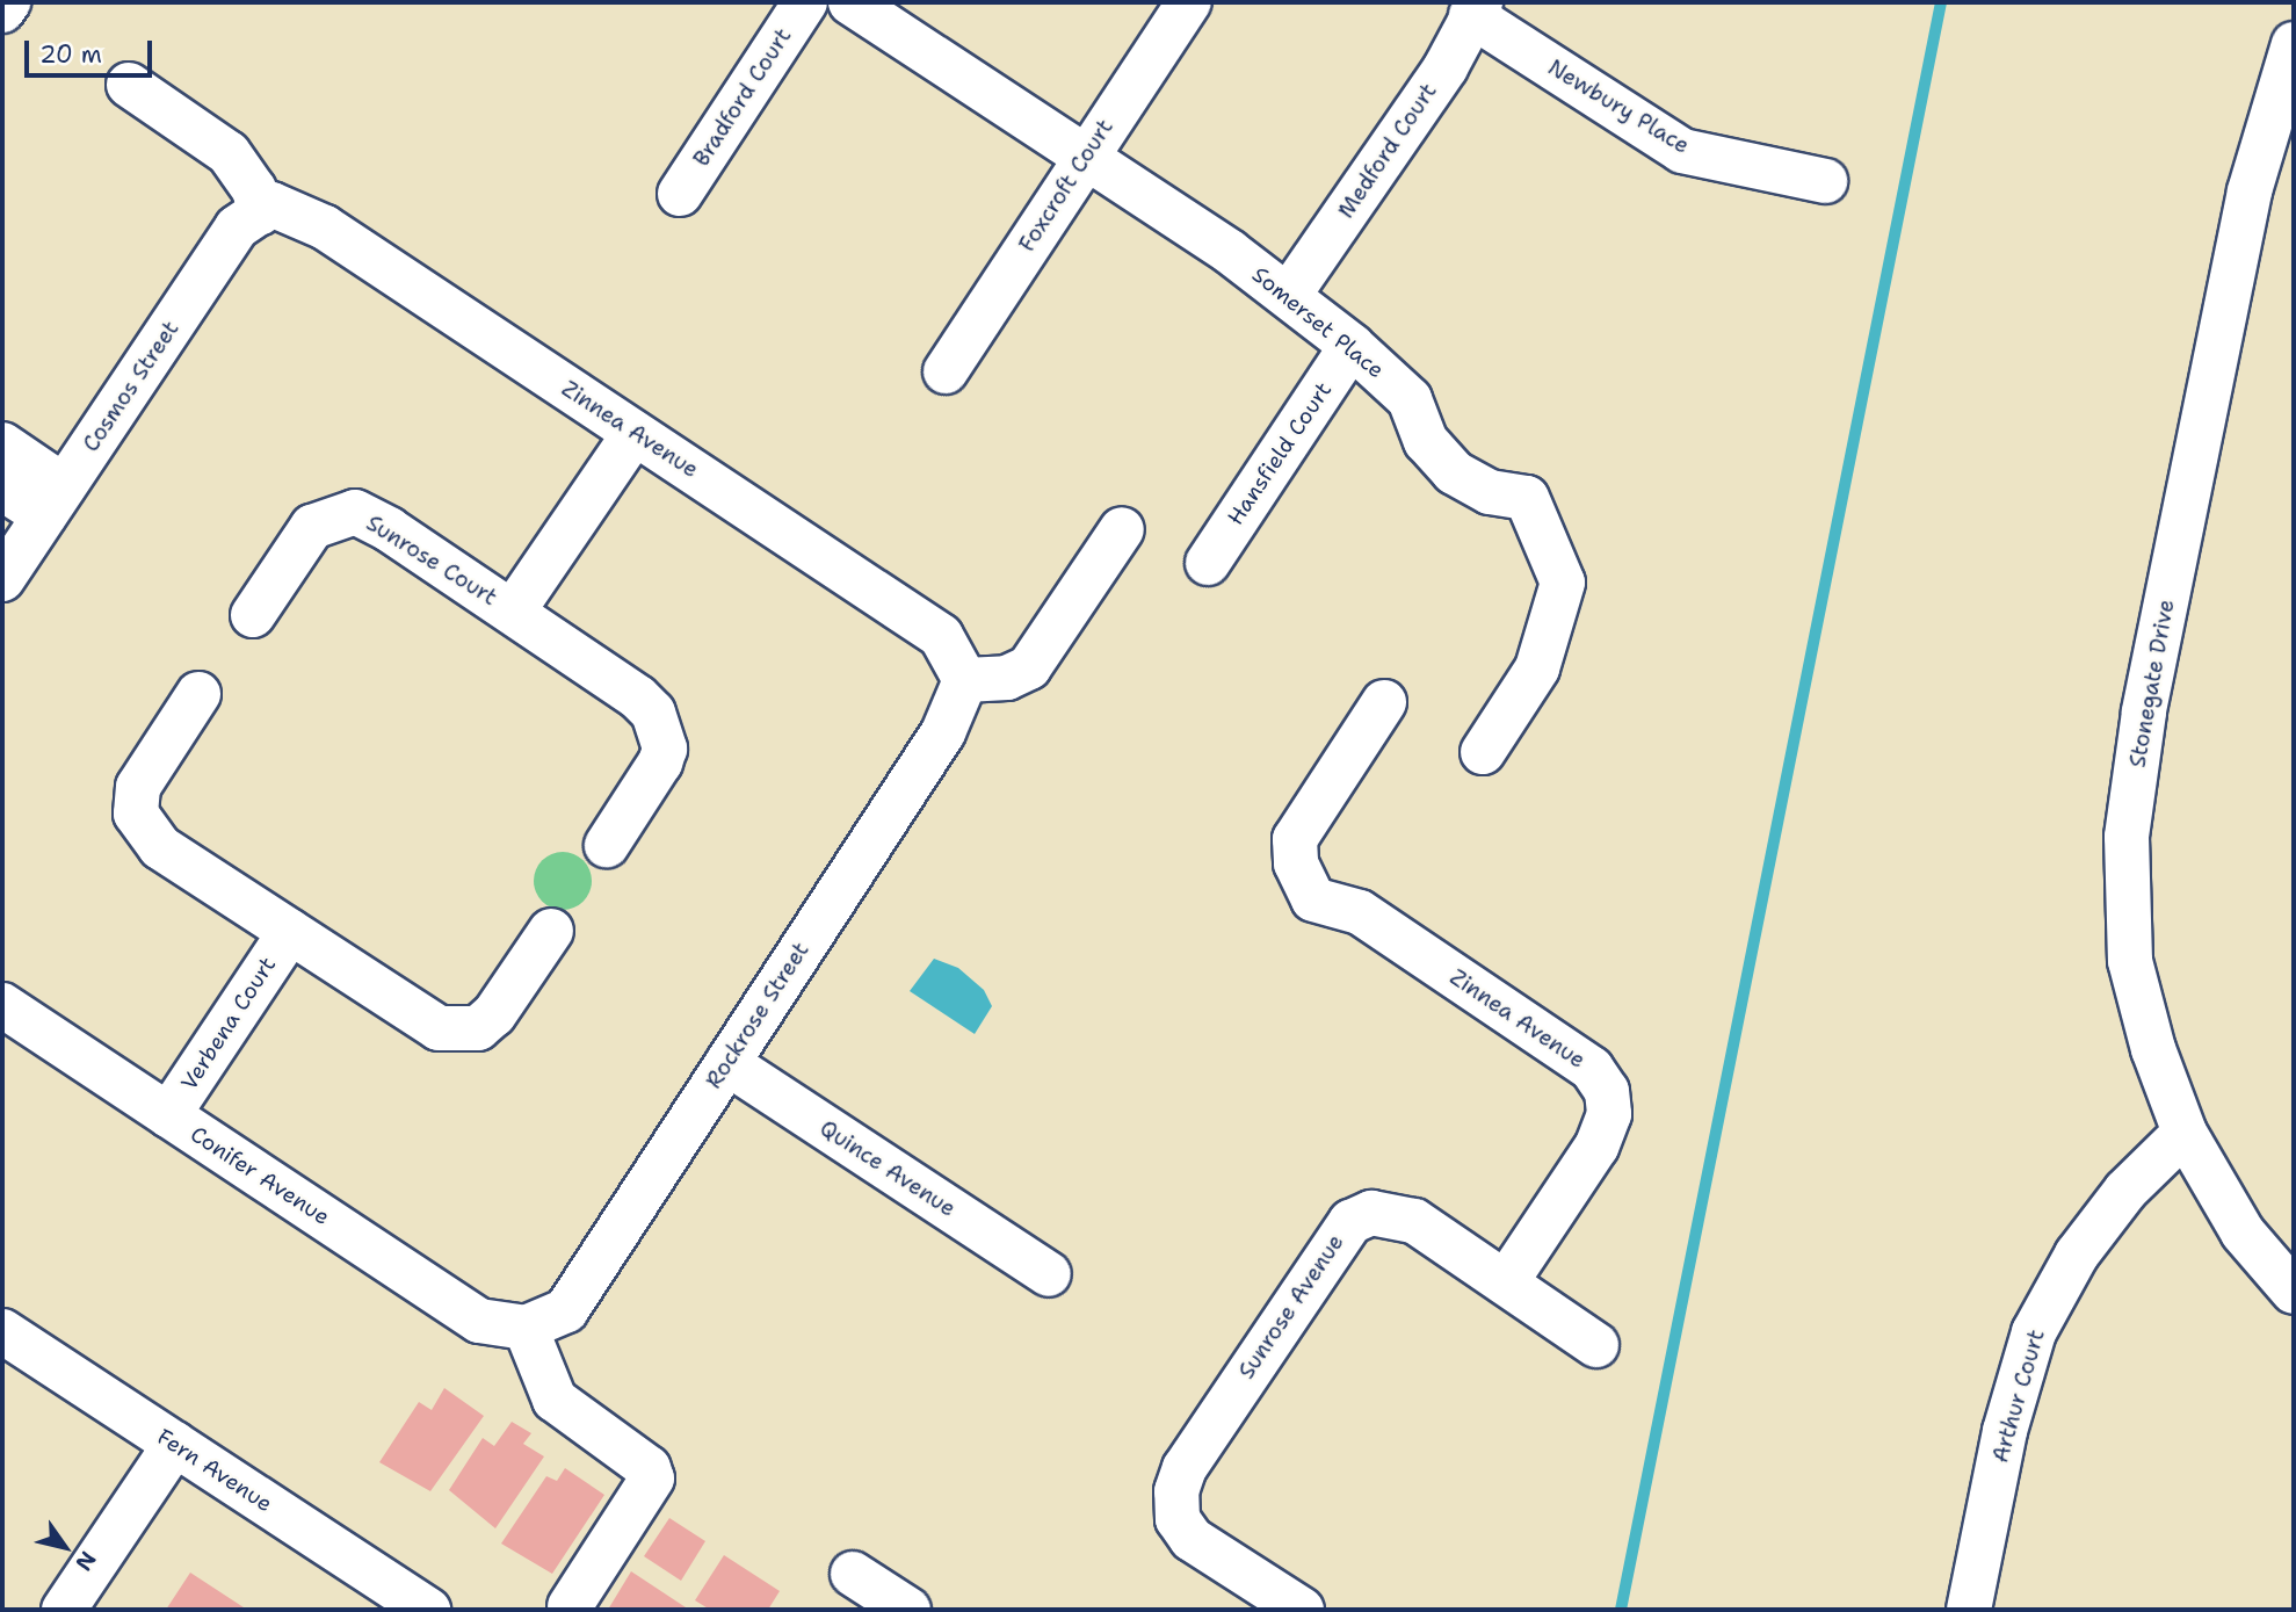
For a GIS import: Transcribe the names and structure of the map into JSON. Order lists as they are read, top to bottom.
{
  "streets": {
    "street": [
      "Bradford Court",
      "Newbury Place",
      "Medford Court",
      "Foxcroft Court",
      "Somerset Place",
      "Cosmos Street",
      "Zinnea Avenue",
      "Hansfield Court",
      "Sunrose Court",
      "Stonegate Drive",
      "Rockrose Street",
      "Verbena Court",
      "Quince Avenue",
      "Conifer Avenue",
      "Sunrose Avenue",
      "Arthur Court",
      "Fern Avenue"
    ]
  },
  "crossings": [
    ["Newbury Place", "Medford Court"],
    ["Medford Court", "Somerset Place"],
    ["Foxcroft Court", "Somerset Place"],
    ["Somerset Place", "Hansfield Court"],
    ["Cosmos Street", "Zinnea Avenue"],
    ["Zinnea Avenue", "Sunrose Court"],
    ["Zinnea Avenue", "Rockrose Street"],
    ["Zinnea Avenue", "Sunrose Avenue"],
    ["Stonegate Drive", "Arthur Court"],
    ["Rockrose Street", "Quince Avenue"],
    ["Rockrose Street", "Conifer Avenue"],
    ["Verbena Court", "Conifer Avenue"]
  ],
  "scale_bar": "20 m",
  "north": "bottom right"
}
